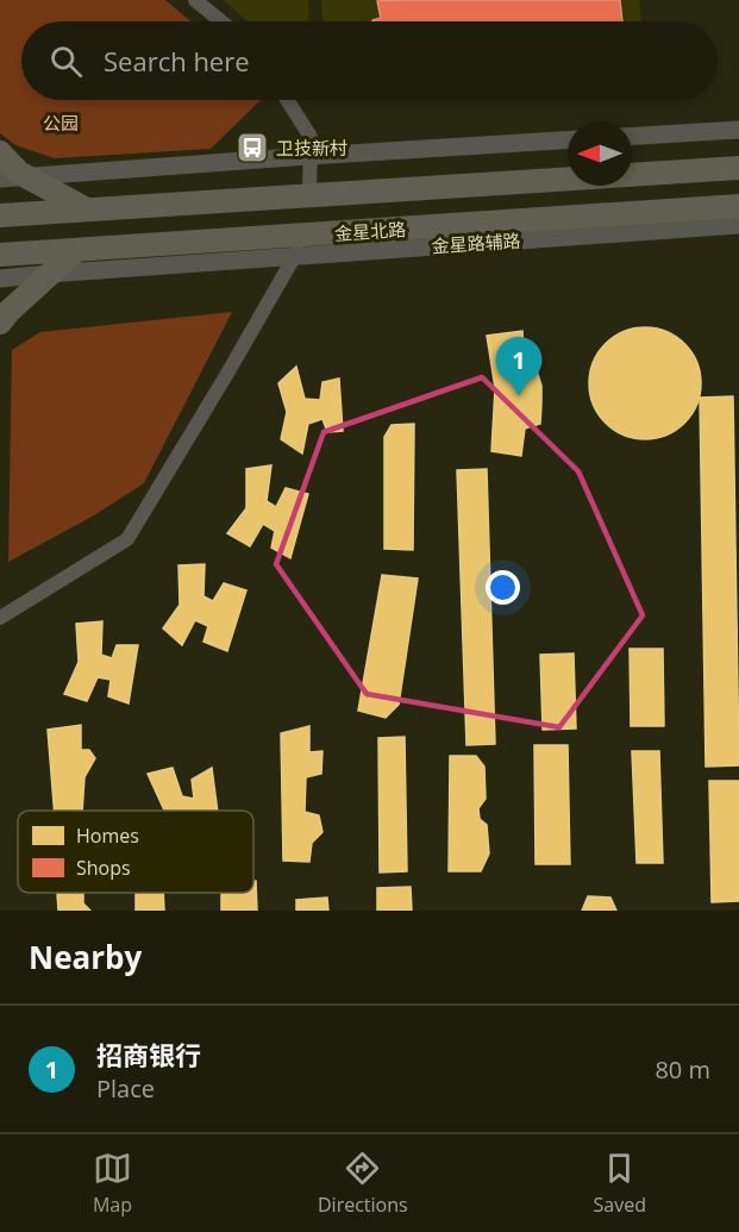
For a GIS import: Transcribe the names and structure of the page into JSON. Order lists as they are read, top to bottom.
{
  "streets": {
    "main road": ["金星北路"],
    "street": ["金星路辅路"]
  },
  "parks": ["公园"],
  "places": {
    "bus stop": ["卫技新村"]
  },
  "legend": ["Homes", "Shops"],
  "north": "left",
  "page": {
    "search": "Search here",
    "pins": "1",
    "heading": "Nearby",
    "list": [
      {
        "mark": "1",
        "name": "招商银行",
        "note": "Place",
        "value": "80 m"
      }
    ],
    "nav": ["Map", "Directions", "Saved"]
  }
}
